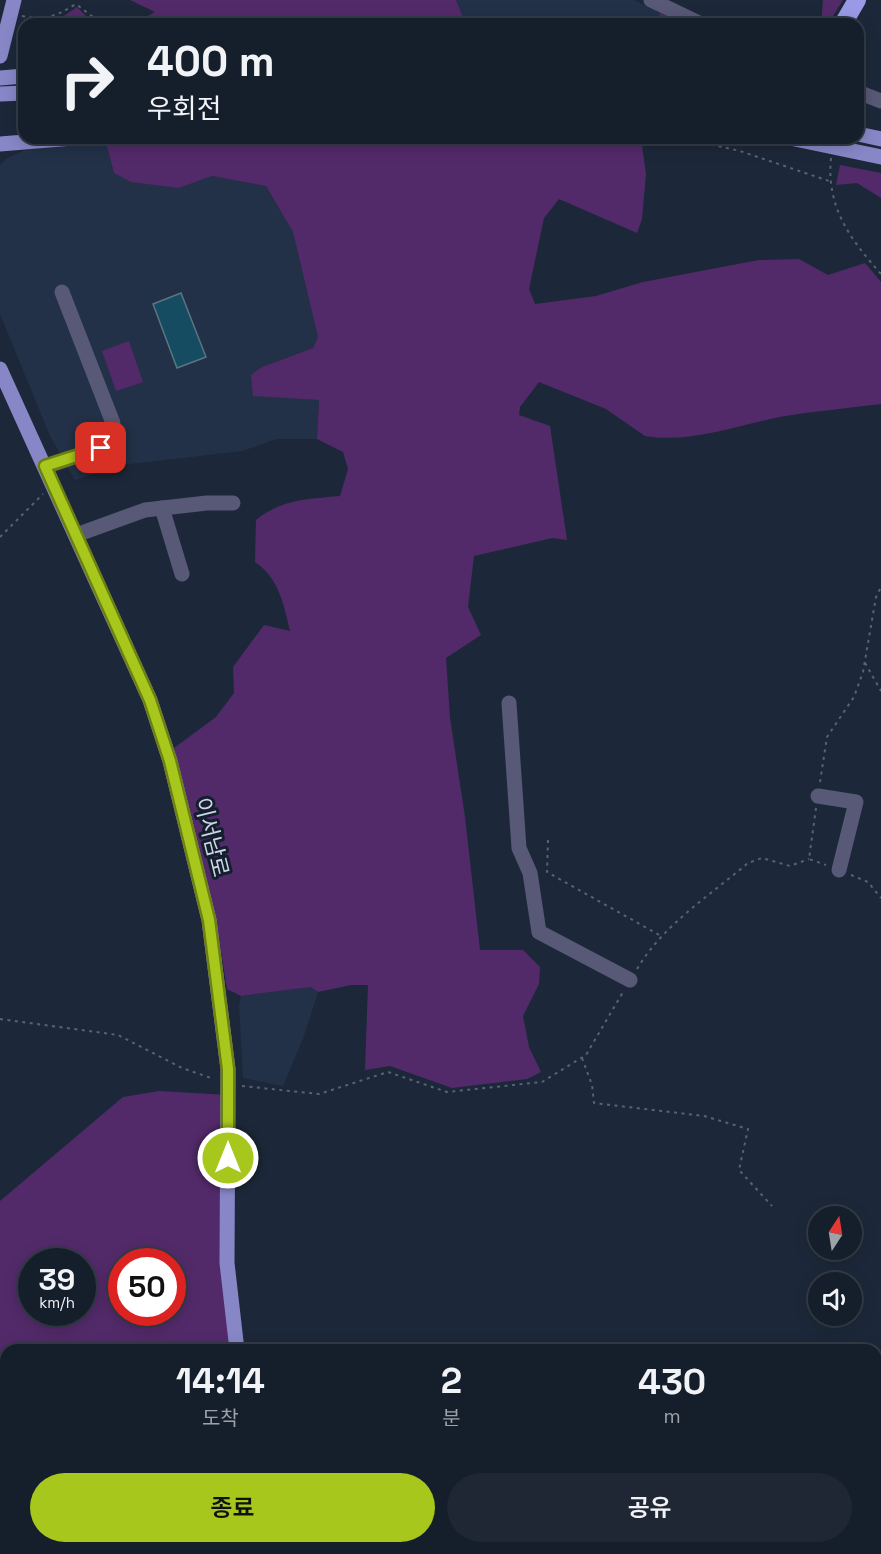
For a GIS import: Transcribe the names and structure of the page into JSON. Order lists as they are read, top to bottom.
{
  "streets": {
    "main road": ["이서남로"]
  },
  "north": "top",
  "page": {
    "turn": ["400 m", "우회전"],
    "speed": "39 km/h",
    "limit": "50",
    "eta": [
      "14:14",
      "도착",
      "2",
      "분",
      "430",
      "m"
    ],
    "buttons": ["종료", "공유"]
  }
}
